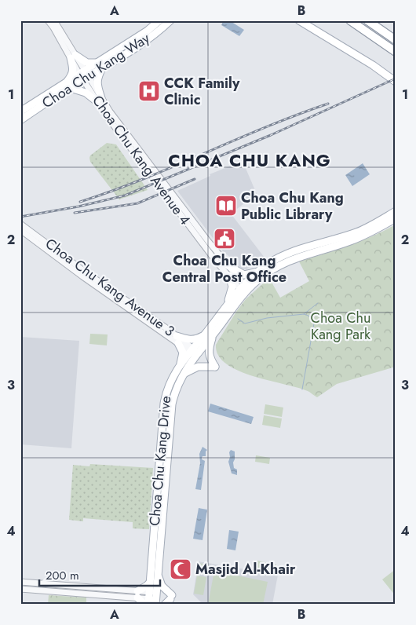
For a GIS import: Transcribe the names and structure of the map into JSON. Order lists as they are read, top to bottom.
{
  "streets": {
    "main road": ["Choa Chu Kang Way", "Choa Chu Kang Drive"],
    "street": ["Choa Chu Kang Avenue 4", "Choa Chu Kang Avenue 3"]
  },
  "crossings": [
    ["Choa Chu Kang Way", "Choa Chu Kang Avenue 4"],
    ["Choa Chu Kang Avenue 4", "Choa Chu Kang Drive"],
    ["Choa Chu Kang Avenue 3", "Choa Chu Kang Drive"]
  ],
  "districts": ["CHOA CHU KANG"],
  "parks": ["Choa Chu Kang Park"],
  "places": {
    "hospital": ["CCK Family Clinic"],
    "library": ["Choa Chu Kang Public Library"],
    "public building": ["Choa Chu Kang Central Post Office"],
    "mosque": ["Masjid Al-Khair"]
  },
  "scale_bar": "200 m",
  "grid": {
    "columns": ["A", "B"],
    "rows": [
      "1",
      "2",
      "3",
      "4"
    ]
  }
}
